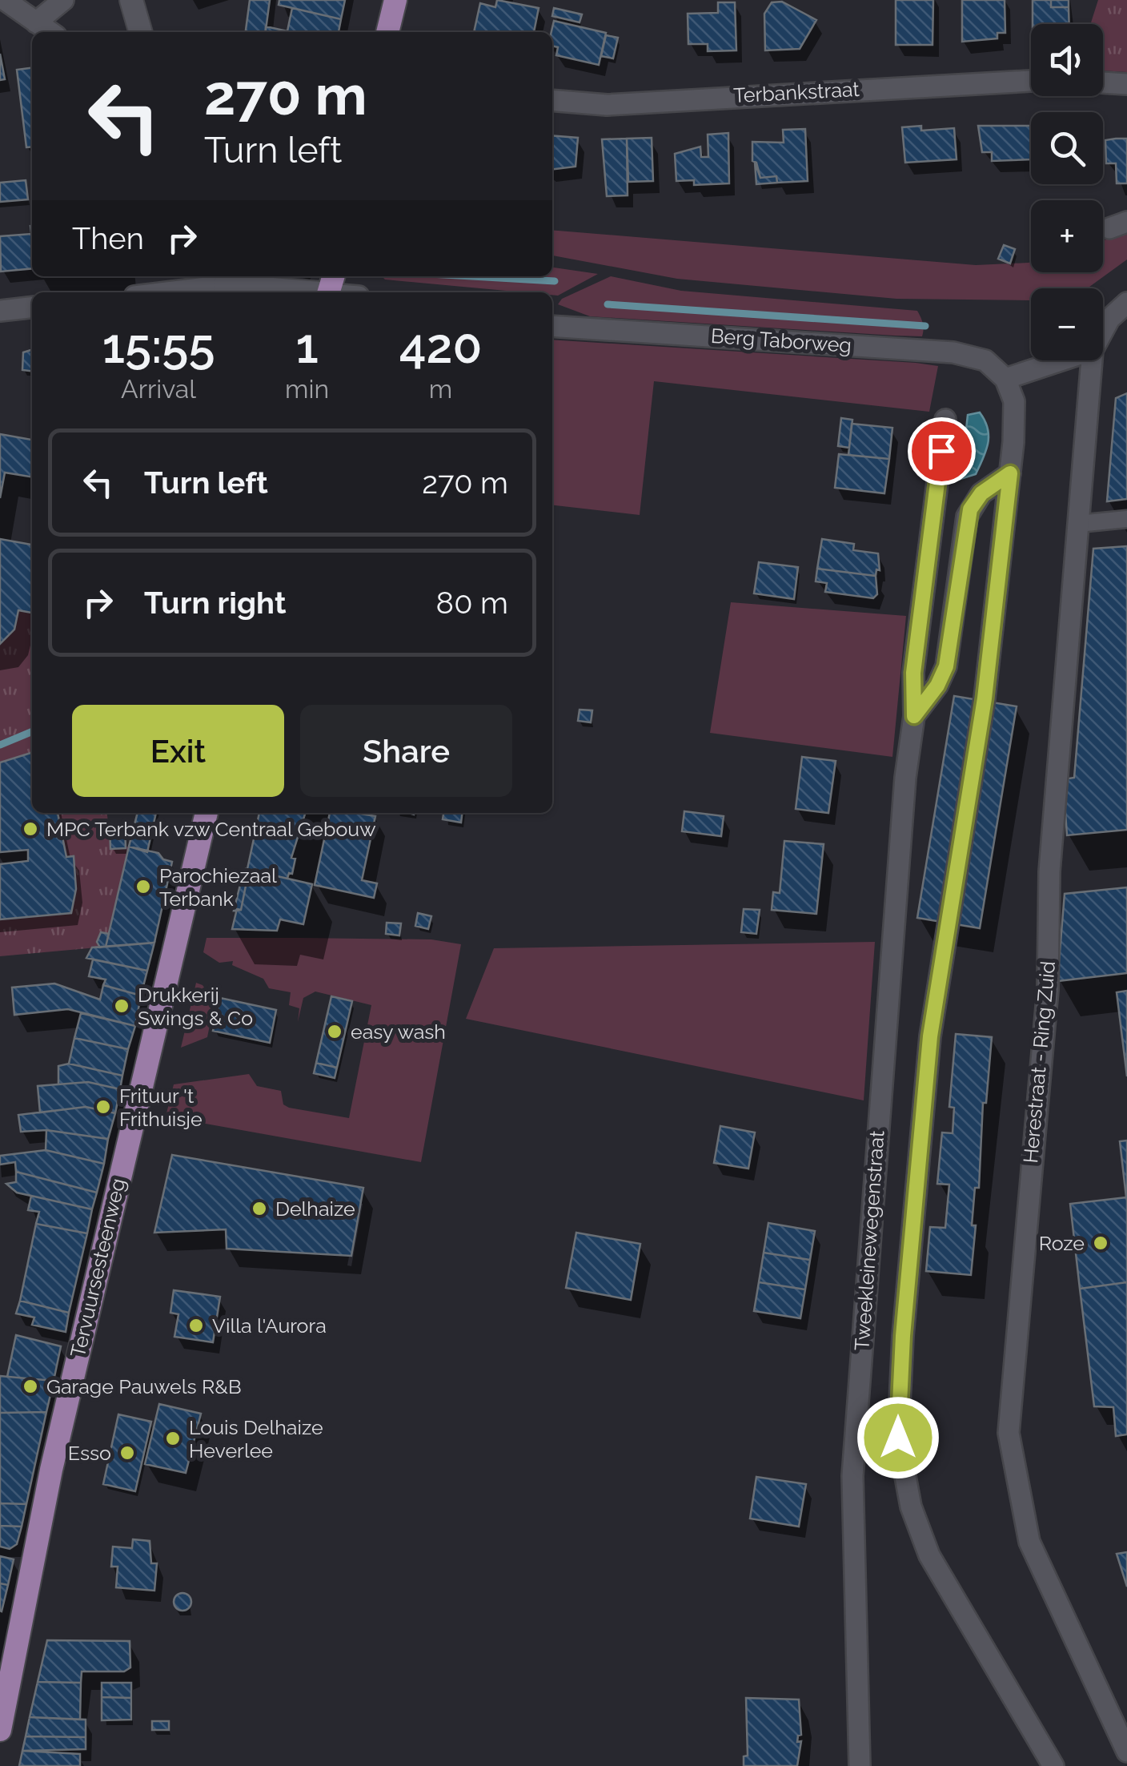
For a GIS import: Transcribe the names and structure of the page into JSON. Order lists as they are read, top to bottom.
{
  "streets": {
    "main road": ["Tervuursesteenweg"],
    "street": [
      "Terbankstraat",
      "Berg Taborweg",
      "Herestraat - Ring Zuid",
      "Tweekleinewegenstraat"
    ]
  },
  "places": [
    "MPC Terbank vzw Centraal Gebouw",
    "Parochiezaal Terbank",
    "Drukkerij Swings & Co",
    "easy wash",
    "Frituur 't Frithuisje",
    "Delhaize",
    "Roze",
    "Villa l'Aurora",
    "Garage Pauwels R&B",
    "Louis Delhaize Heverlee",
    "Esso"
  ],
  "page": {
    "map_buttons": ["+", "−"],
    "turn": ["270 m", "Turn left"],
    "then": "Then",
    "eta": [
      "15:55",
      "Arrival",
      "1",
      "min",
      "420",
      "m"
    ],
    "list": [
      {
        "name": "Turn left",
        "value": "270 m"
      },
      {
        "name": "Turn right",
        "value": "80 m"
      }
    ],
    "buttons": ["Exit", "Share"]
  }
}
